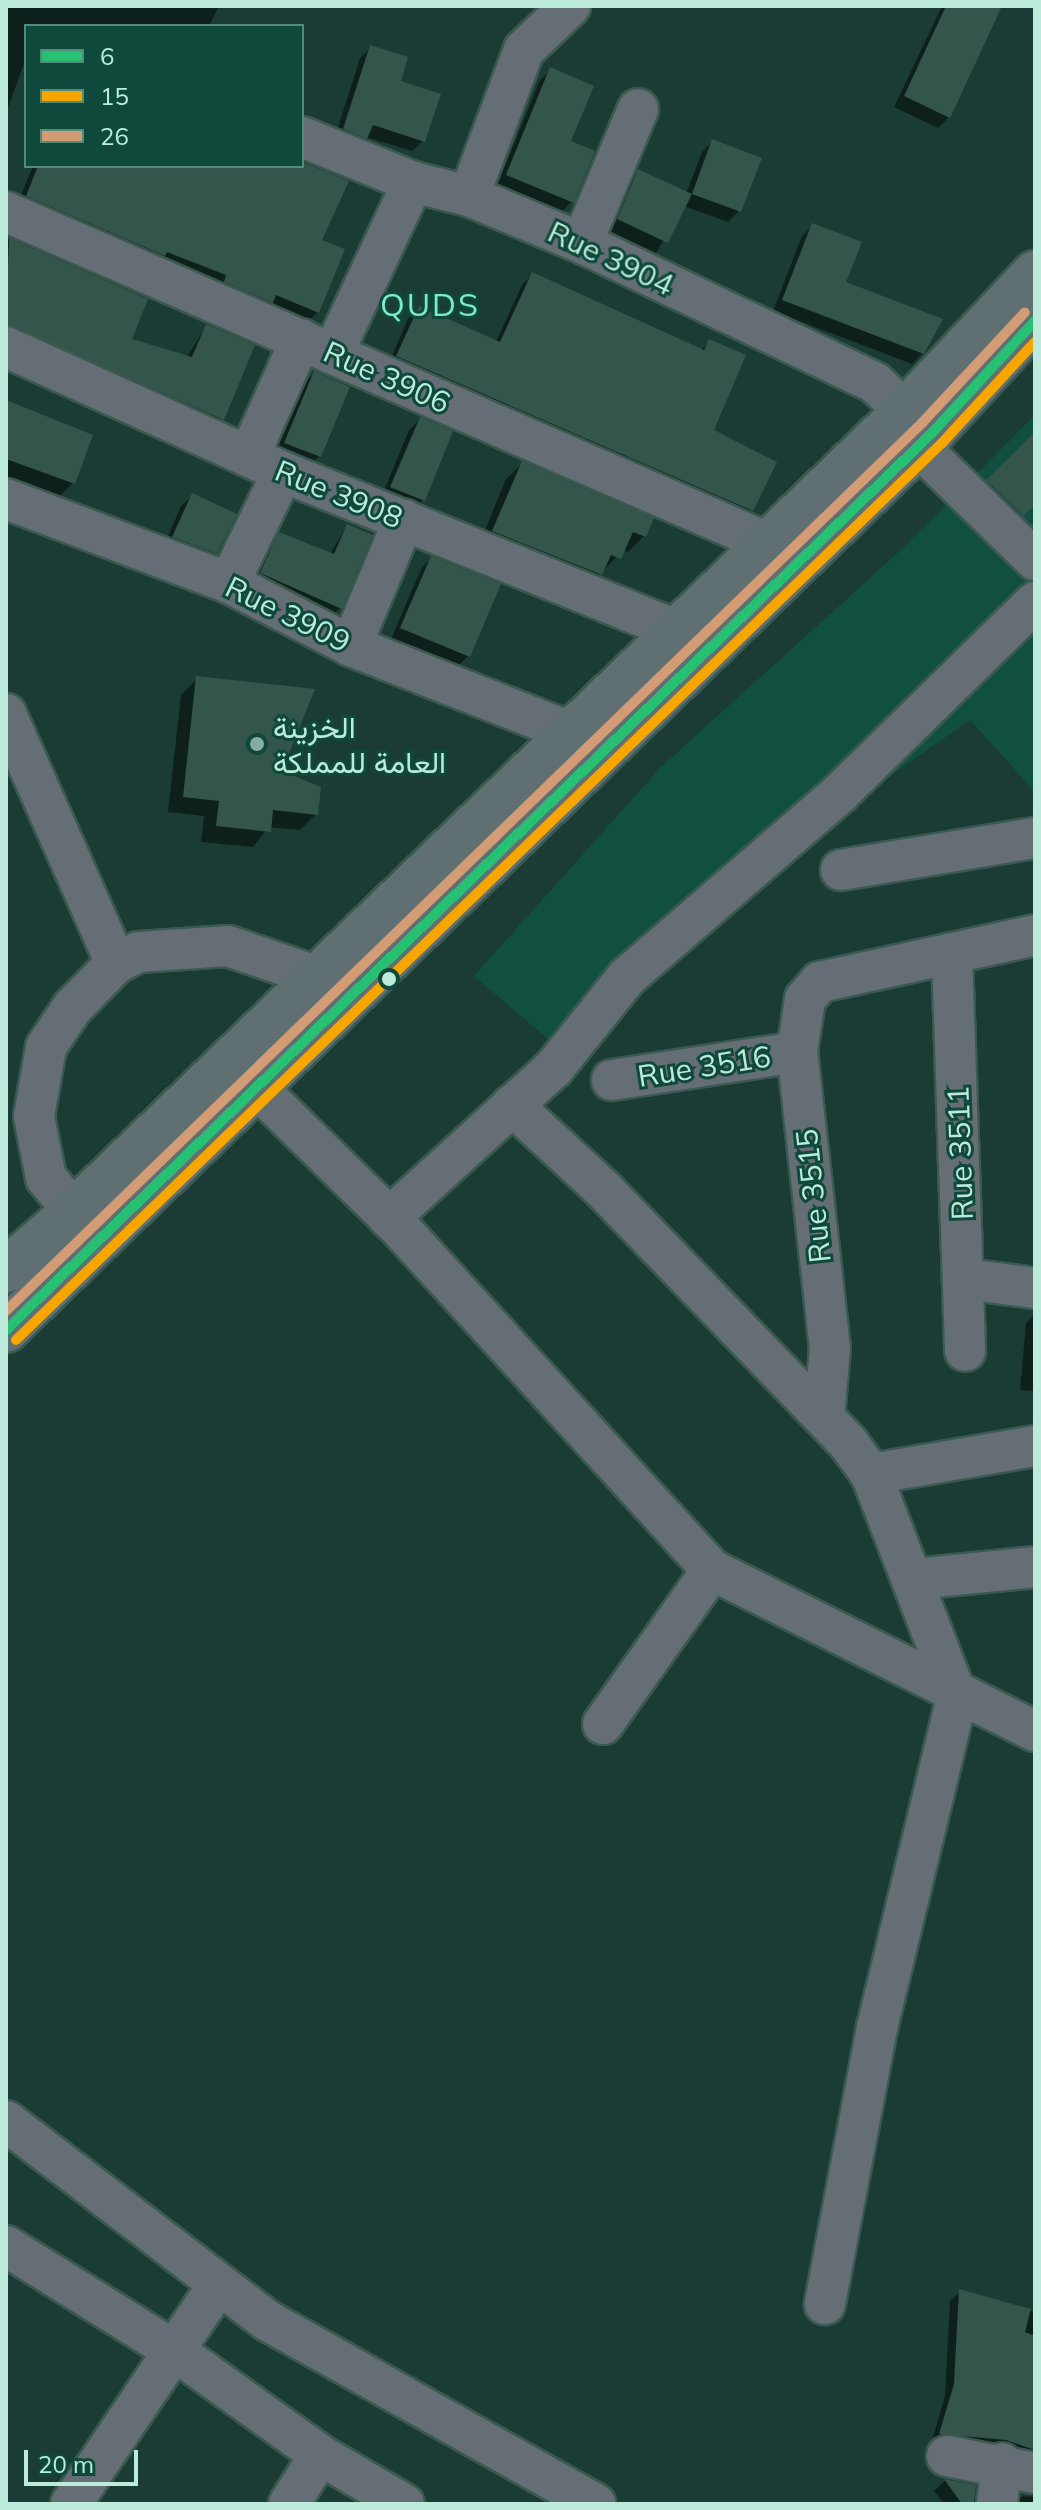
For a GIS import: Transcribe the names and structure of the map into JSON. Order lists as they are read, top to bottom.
{
  "streets": {
    "street": [
      "Rue 3904",
      "Rue 3906",
      "Rue 3908",
      "Rue 3909",
      "Rue 3516",
      "Rue 3511",
      "Rue 3515"
    ]
  },
  "crossings": [
    ["Rue 3516", "Rue 3515"],
    ["Rue 3511", "Rue 3515"]
  ],
  "districts": ["QUDS"],
  "places": ["الخزينة العامة للمملكة"],
  "lines": ["transit line 26", "transit line 6", "transit line 15"],
  "legend": ["6", "15", "26"],
  "scale_bar": "20 m"
}
